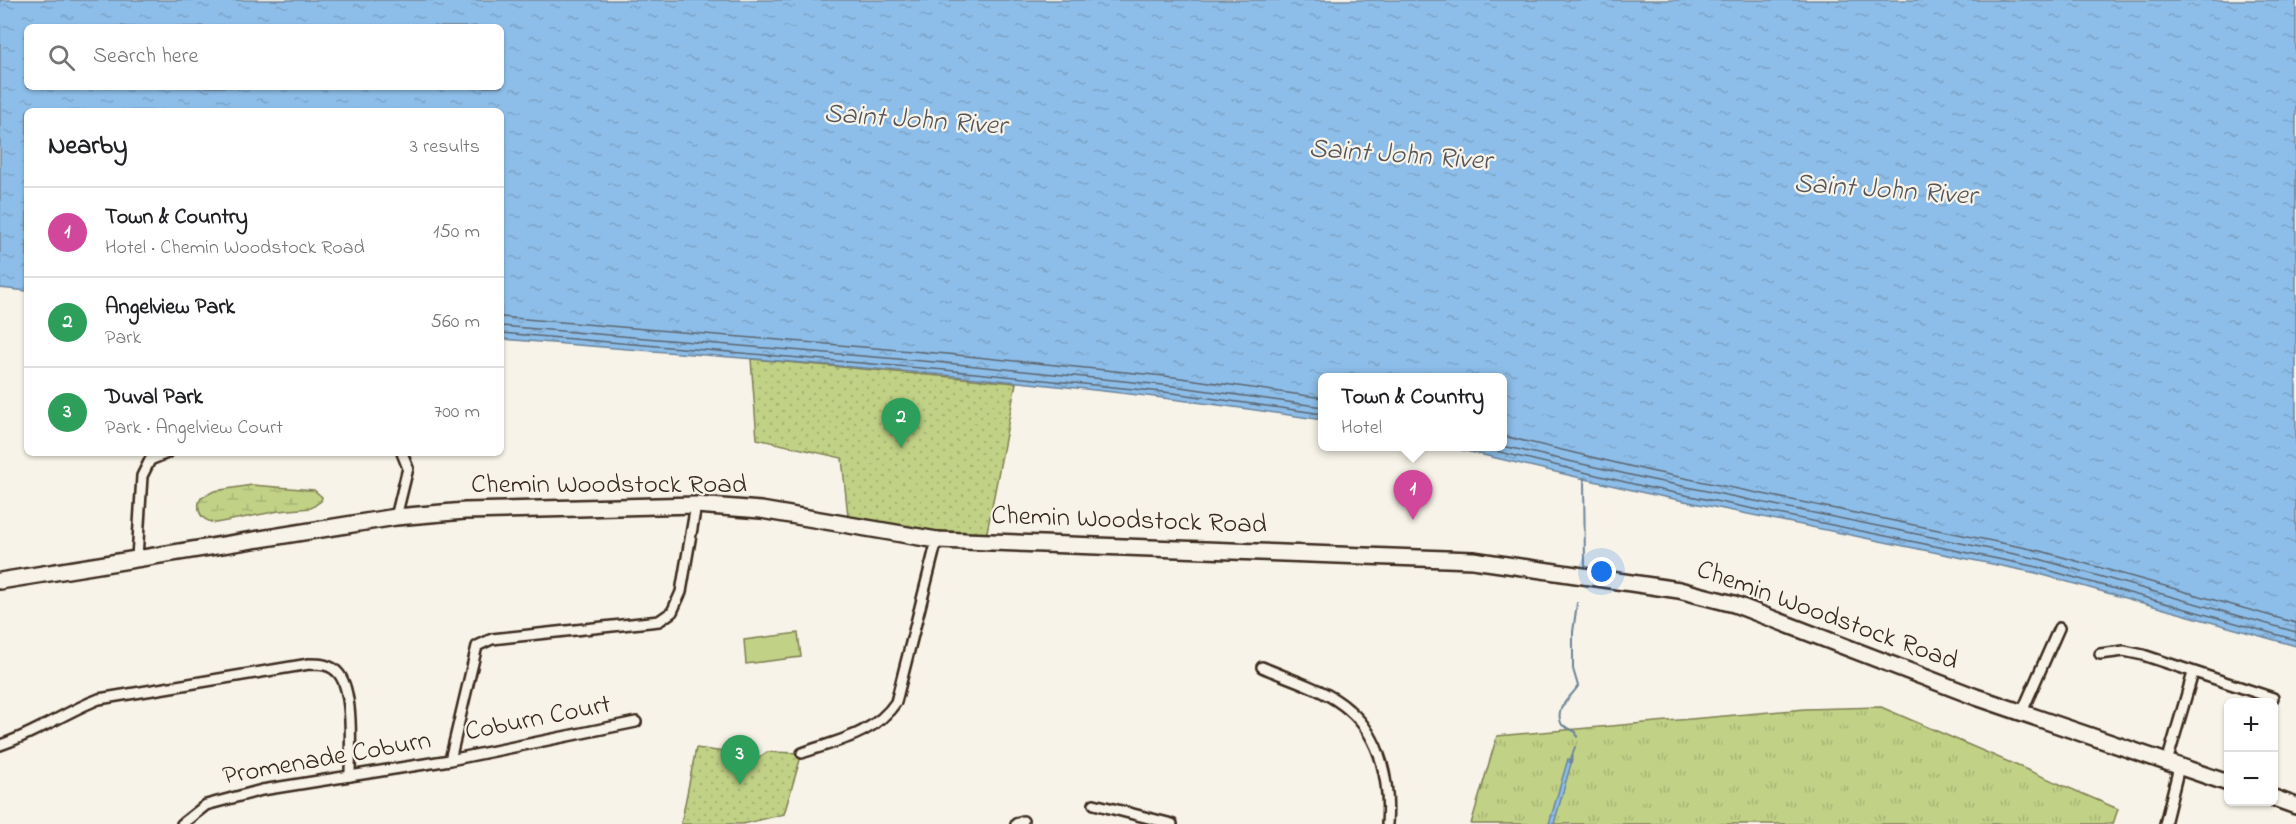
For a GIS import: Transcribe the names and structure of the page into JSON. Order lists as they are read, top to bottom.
{
  "streets": {
    "main road": ["Chemin Woodstock Road"],
    "street": ["Coburn Court", "Promenade Coburn"]
  },
  "crossings": [
    ["Coburn Court", "Promenade Coburn"]
  ],
  "water": ["Saint John River"],
  "page": {
    "search": "Search here",
    "heading": ["Nearby", "3 results"],
    "list": [
      {
        "mark": "1",
        "name": "Town & Country",
        "note": "Hotel · Chemin Woodstock Road",
        "value": "150 m"
      },
      {
        "mark": "2",
        "name": "Angelview Park",
        "note": "Park",
        "value": "560 m"
      },
      {
        "mark": "3",
        "name": "Duval Park",
        "note": "Park · Angelview Court",
        "value": "700 m"
      }
    ],
    "popup": ["Town & Country", "Hotel"],
    "pins": ["2", "1", "3"],
    "map_buttons": ["+", "−"]
  }
}
